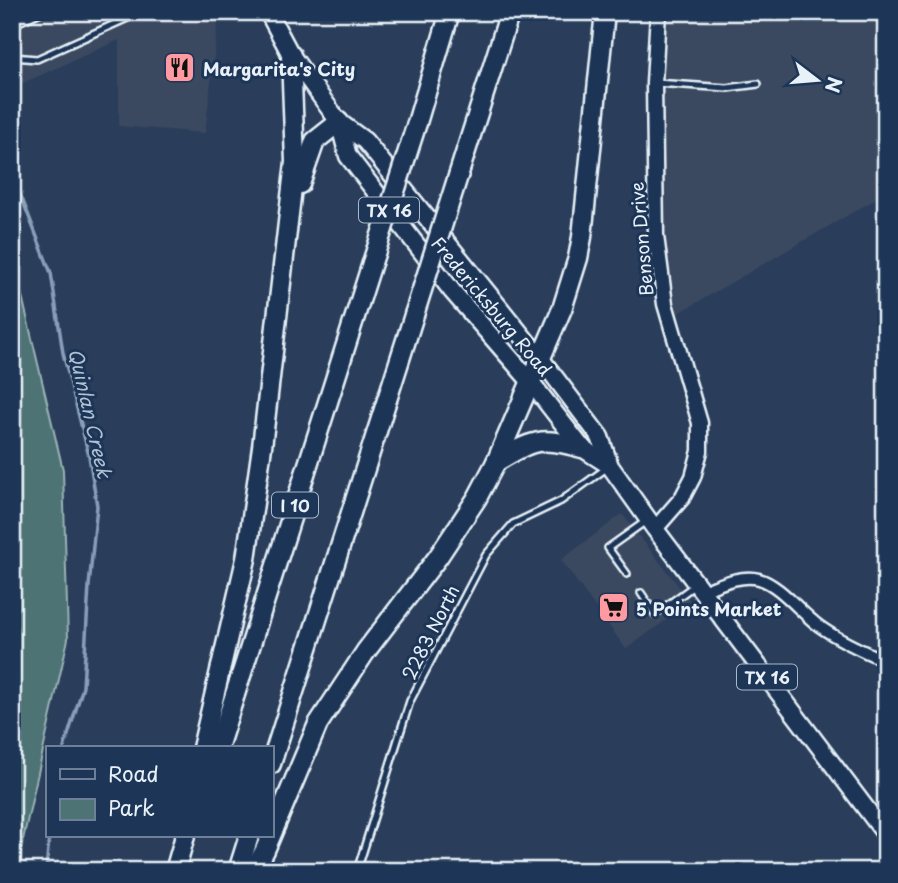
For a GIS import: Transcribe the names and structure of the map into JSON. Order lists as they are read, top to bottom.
{
  "streets": {
    "highway": ["I 10"],
    "main road": ["TX 16", "Fredericksburg Road"],
    "street": ["Benson Drive"],
    "lane": ["2283 North"]
  },
  "crossings": [
    ["Benson Drive", "Fredericksburg Road"],
    ["Fredericksburg Road", "2283 North"]
  ],
  "water": ["Quinlan Creek"],
  "places": {
    "restaurant": ["Margarita's City"],
    "supermarket": ["5 Points Market"]
  },
  "legend": ["Road", "Park"],
  "north": "right"
}
